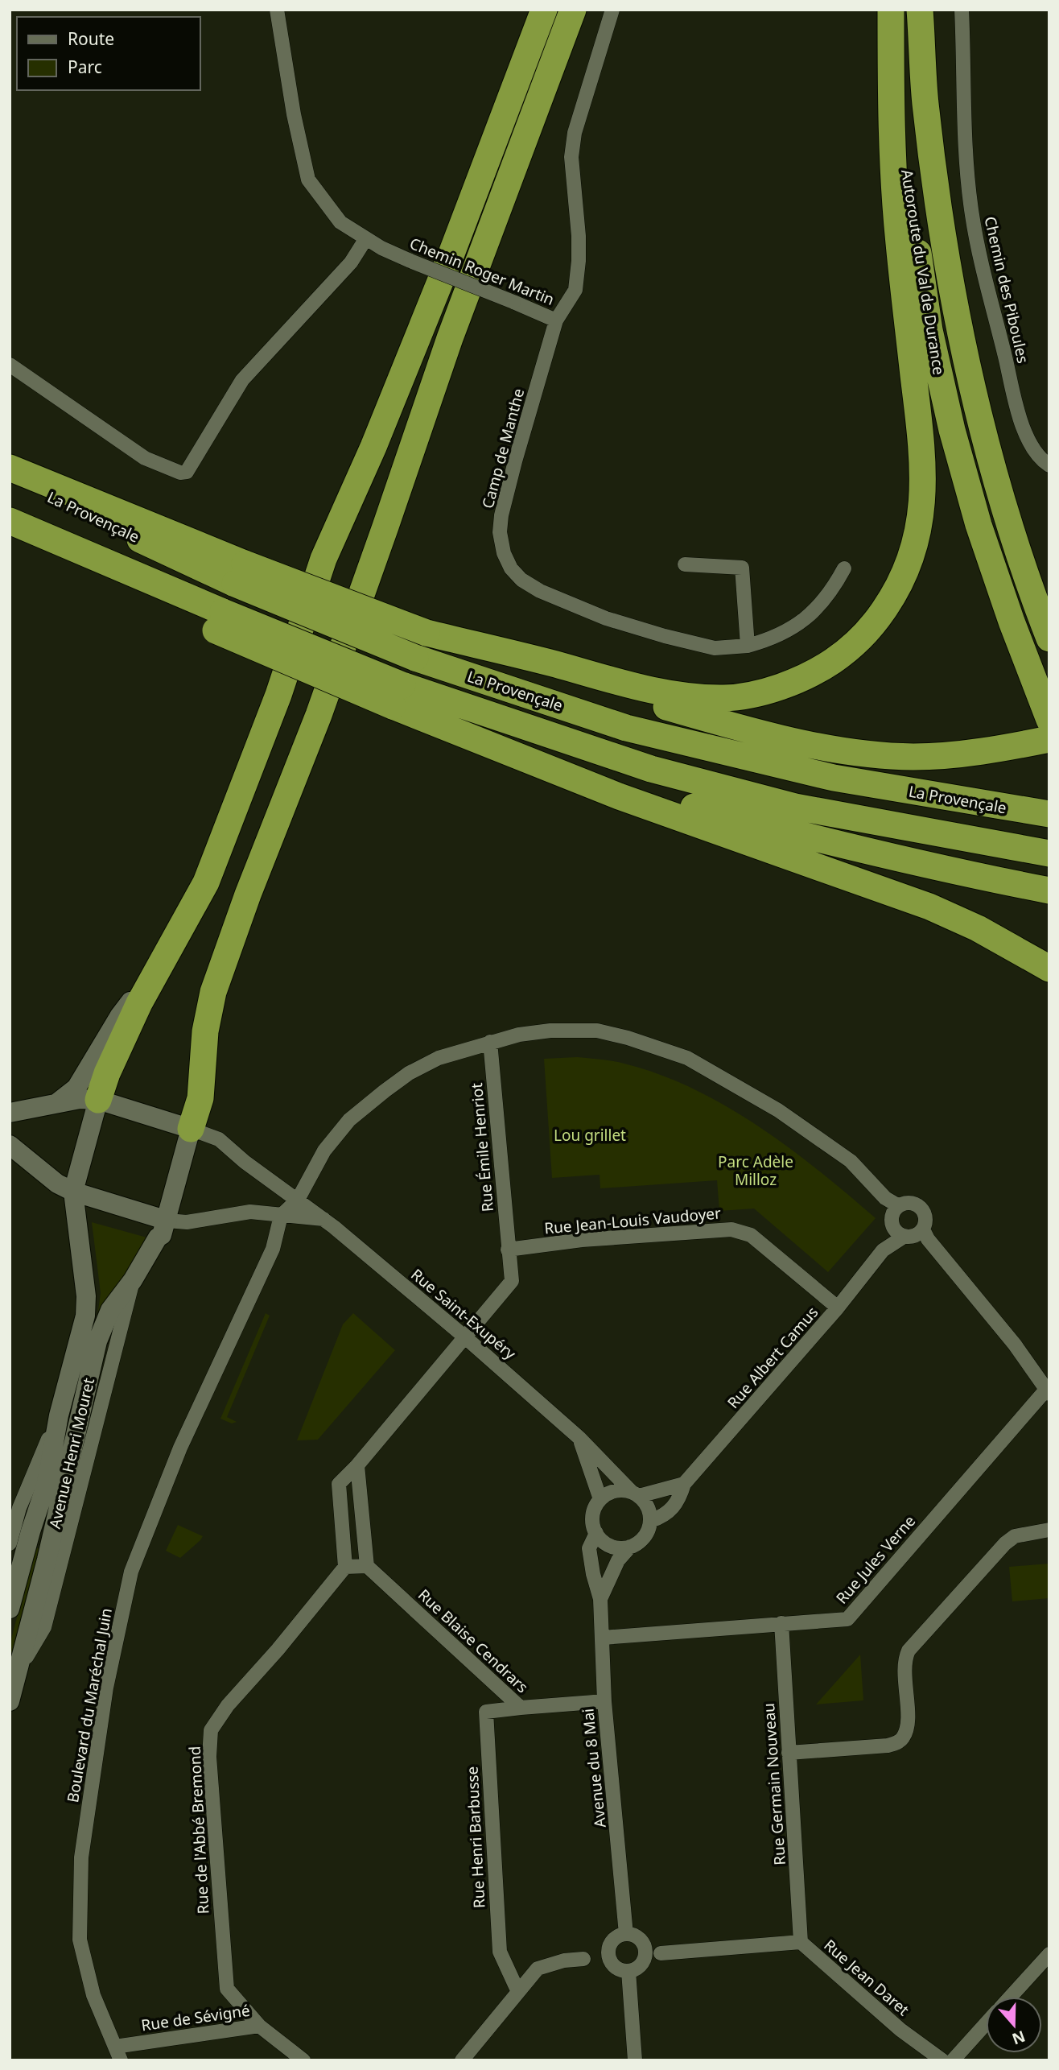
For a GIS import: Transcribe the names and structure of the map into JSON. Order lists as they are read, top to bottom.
{
  "streets": {
    "highway": ["Autoroute du Val de Durance", "La Provençale"],
    "main road": ["Avenue Henri Mouret"],
    "street": [
      "Chemin Roger Martin",
      "Chemin des Piboules",
      "Camp de Manthe",
      "Rue Émile Henriot",
      "Rue Jean-Louis Vaudoyer",
      "Rue Saint-Exupéry",
      "Rue Albert Camus",
      "Rue Jules Verne",
      "Rue Blaise Cendrars",
      "Boulevard du Maréchal Juin",
      "Avenue du 8 Mai",
      "Rue Germain Nouveau",
      "Rue de l'Abbé Bremond",
      "Rue Henri Barbusse",
      "Rue Jean Daret",
      "Rue de Sévigné"
    ]
  },
  "crossings": [
    ["Chemin Roger Martin", "Camp de Manthe"],
    ["Rue Émile Henriot", "Rue Jean-Louis Vaudoyer"],
    ["Rue Jean-Louis Vaudoyer", "Rue Albert Camus"],
    ["Rue Saint-Exupéry", "Rue Albert Camus"],
    ["Rue Saint-Exupéry", "Avenue Henri Mouret"],
    ["Rue Saint-Exupéry", "Avenue du 8 Mai"],
    ["Rue Albert Camus", "Avenue du 8 Mai"],
    ["Rue Jules Verne", "Avenue du 8 Mai"],
    ["Rue Jules Verne", "Rue Germain Nouveau"],
    ["Rue Blaise Cendrars", "Avenue du 8 Mai"],
    ["Rue Blaise Cendrars", "Rue Henri Barbusse"],
    ["Boulevard du Maréchal Juin", "Rue de Sévigné"],
    ["Rue Germain Nouveau", "Rue Jean Daret"],
    ["Rue de l'Abbé Bremond", "Rue de Sévigné"]
  ],
  "parks": ["Lou grillet", "Parc Adèle Milloz"],
  "legend": ["Route", "Parc"],
  "north": "bottom"
}
